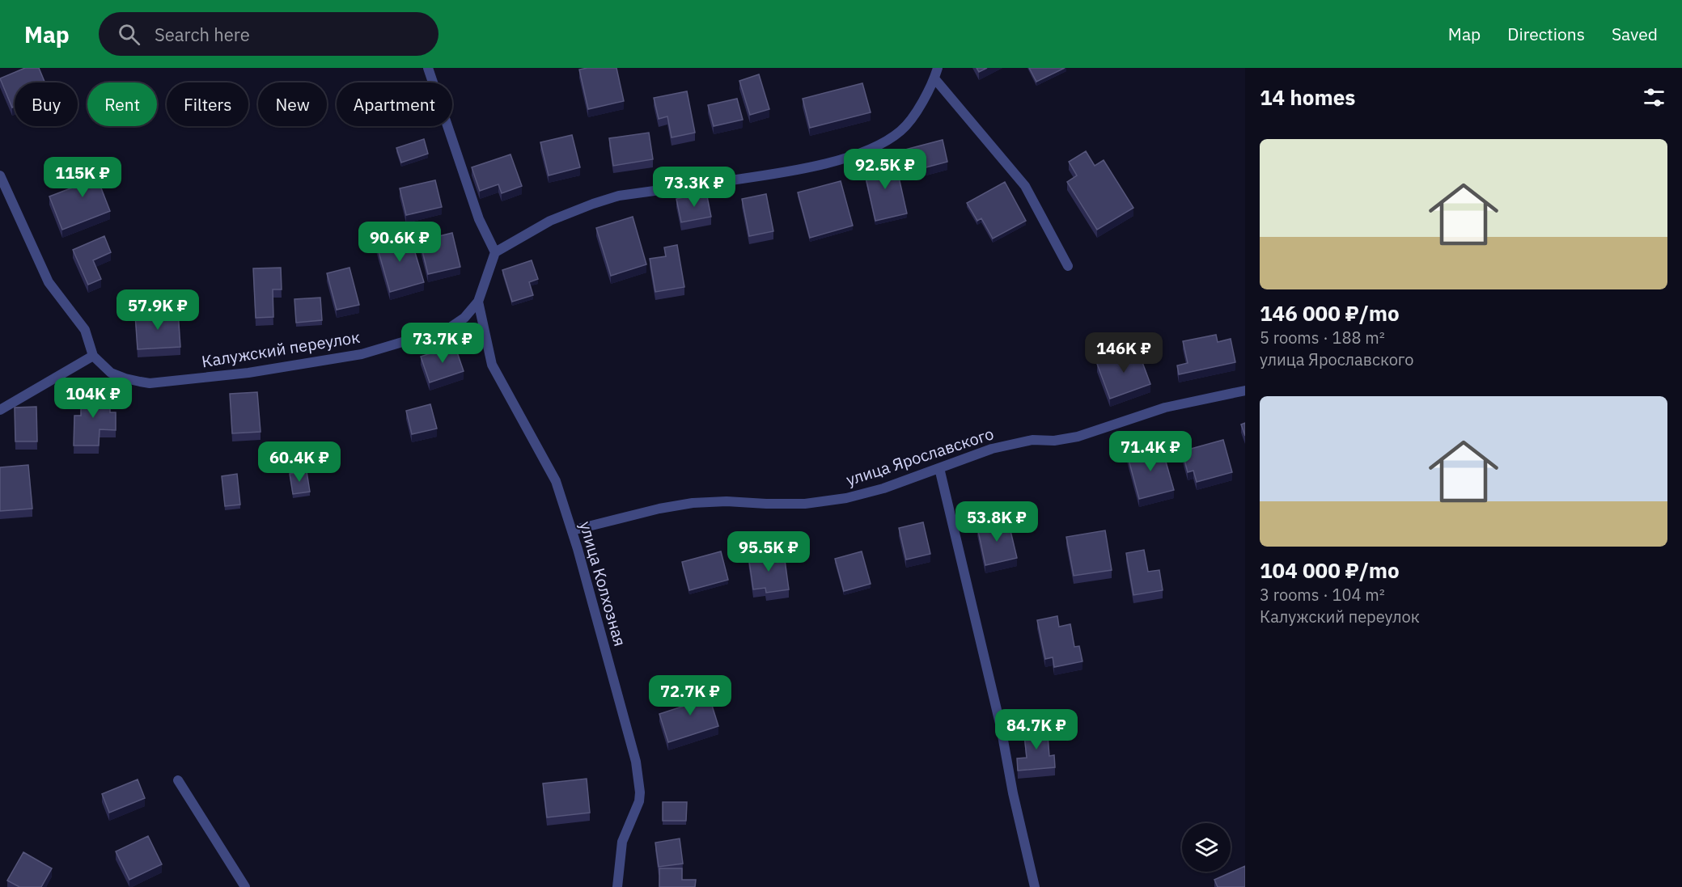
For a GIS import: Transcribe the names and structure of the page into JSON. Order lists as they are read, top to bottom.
{
  "streets": {
    "street": ["Калужский переулок", "улица Ярославского", "улица Колхозная"]
  },
  "crossings": [
    ["Калужский переулок", "улица Колхозная"],
    ["улица Ярославского", "улица Колхозная"]
  ],
  "page": {
    "header": "Map",
    "search": "Search here",
    "nav": ["Map", "Directions", "Saved"],
    "heading": "14 homes",
    "chip": [
      "Buy",
      "Rent",
      "Filters",
      "New",
      "Apartment"
    ],
    "list": [
      {
        "name": "146 000 ₽/mo",
        "note": "5 rooms · 188 m² · улица Ярославского"
      },
      {
        "name": "104 000 ₽/mo",
        "note": "3 rooms · 104 m² · Калужский переулок"
      }
    ],
    "price": [
      "92.5K ₽",
      "115K ₽",
      "73.3K ₽",
      "90.6K ₽",
      "57.9K ₽",
      "73.7K ₽",
      "146K ₽",
      "104K ₽",
      "71.4K ₽",
      "60.4K ₽",
      "53.8K ₽",
      "95.5K ₽",
      "72.7K ₽",
      "84.7K ₽"
    ]
  }
}
